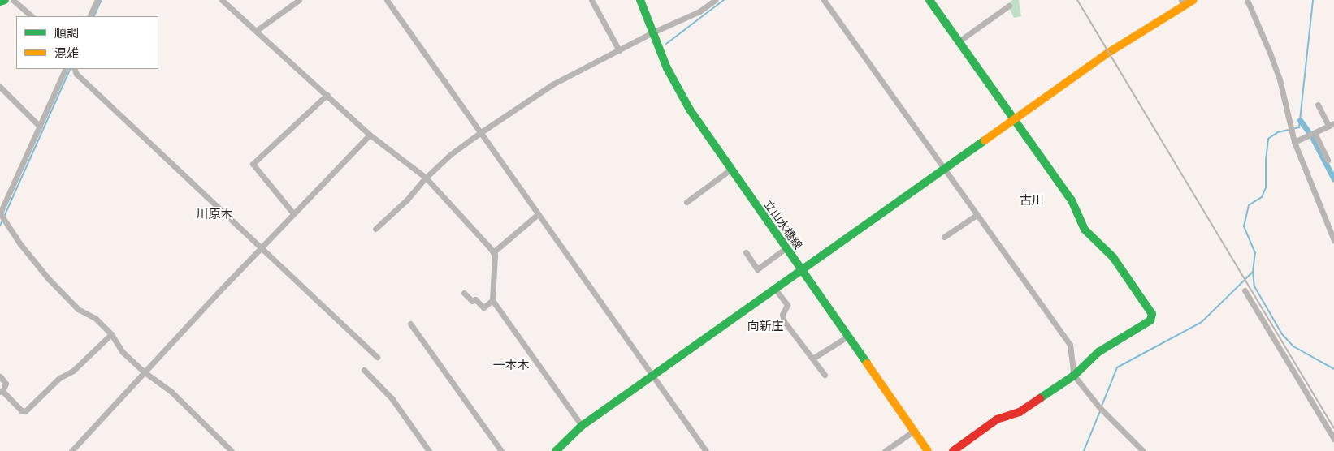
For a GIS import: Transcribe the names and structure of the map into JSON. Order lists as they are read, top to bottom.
{
  "streets": {
    "street": ["立山水橋線"]
  },
  "districts": [
    "古川",
    "川原木",
    "向新庄",
    "一本木"
  ],
  "legend": ["順調", "混雑"]
}
